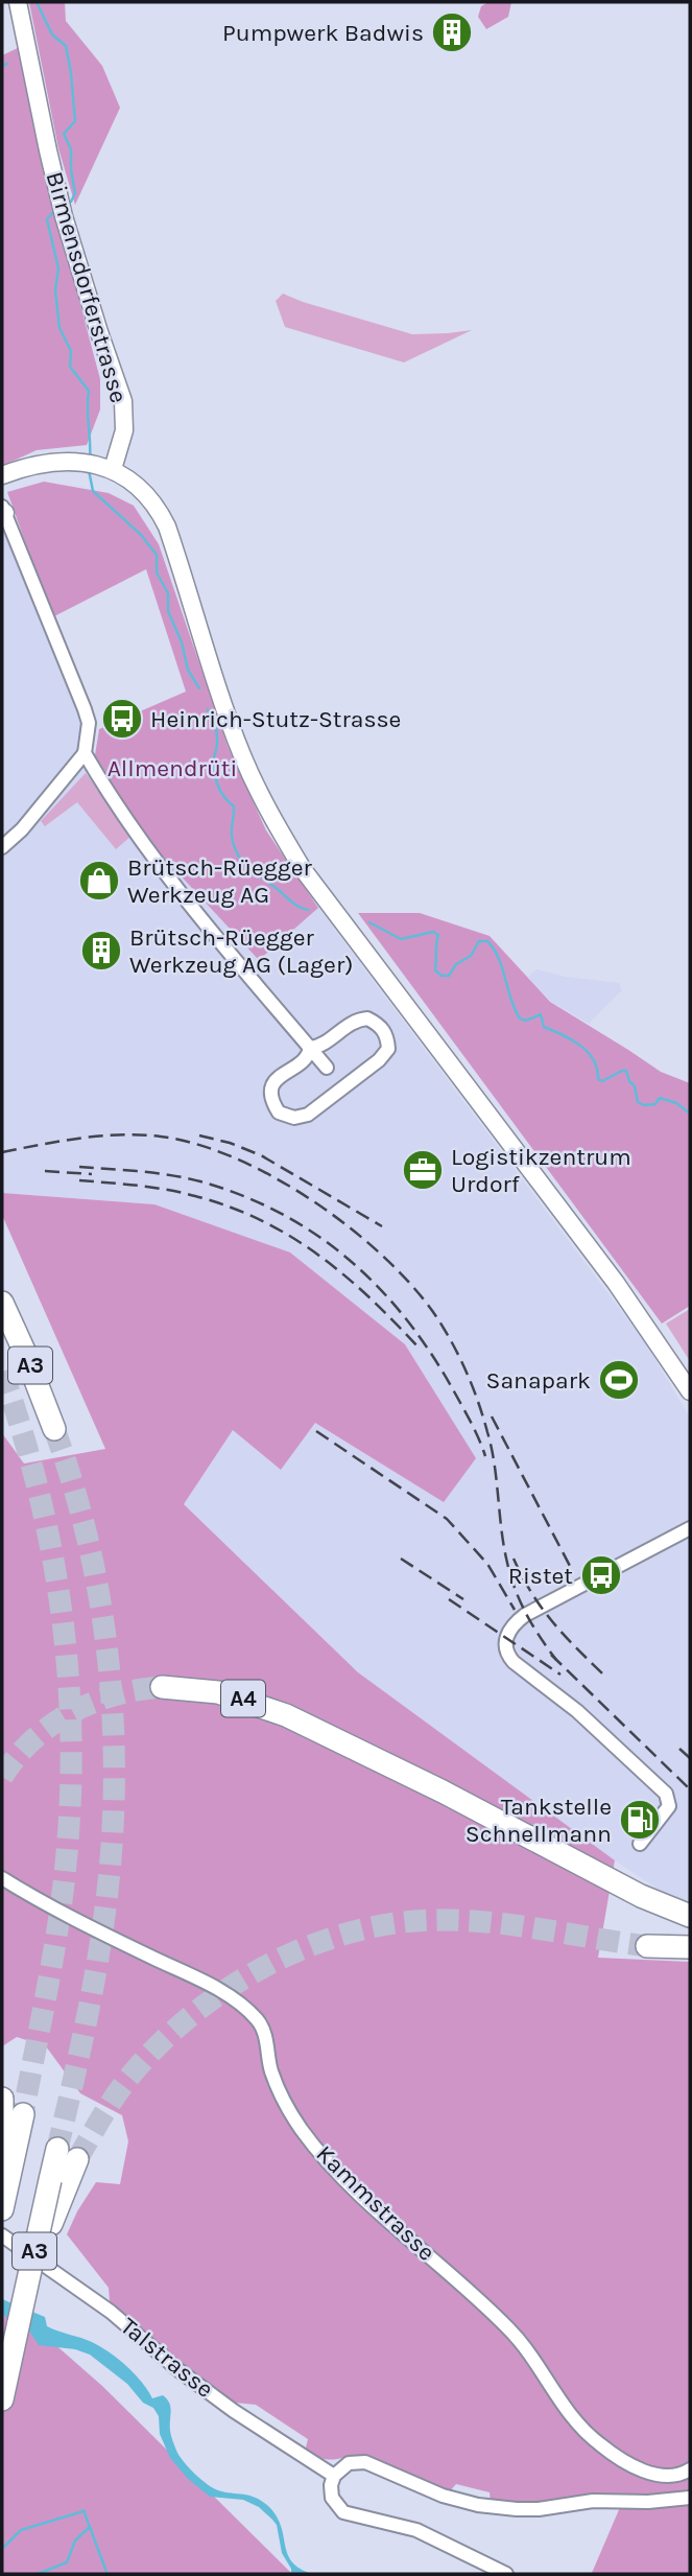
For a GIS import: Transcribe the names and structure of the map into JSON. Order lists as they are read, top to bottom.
{
  "streets": {
    "highway": ["A3", "A4"],
    "main road": ["Birmensdorferstrasse"],
    "street": ["Kammstrasse", "Talstrasse"]
  },
  "parks": ["Allmendrüti"],
  "places": {
    "building": ["Pumpwerk Badwis", "Brütsch-Rüegger Werkzeug AG (Lager)"],
    "bus stop": ["Heinrich-Stutz-Strasse", "Ristet"],
    "shop": ["Brütsch-Rüegger Werkzeug AG"],
    "office": ["Logistikzentrum Urdorf"],
    "sports": ["Sanapark"],
    "fuel station": ["Tankstelle Schnellmann"]
  }
}
